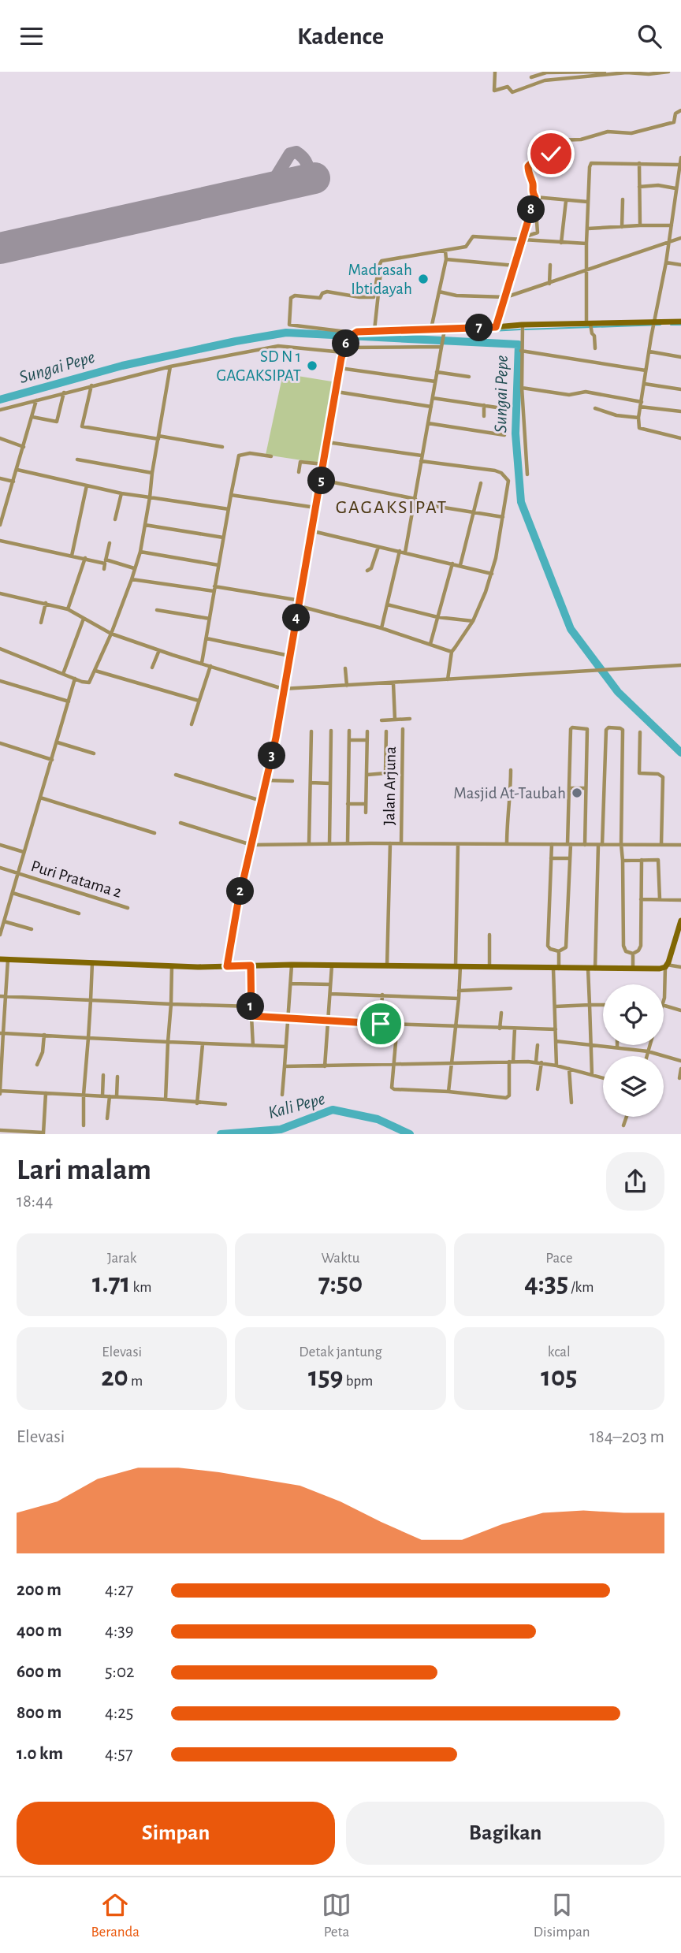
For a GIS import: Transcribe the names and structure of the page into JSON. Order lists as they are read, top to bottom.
{
  "streets": {
    "street": ["Jalan Arjuna", "Puri Pratama 2"]
  },
  "districts": ["GAGAKSIPAT"],
  "water": ["Sungai Pepe", "Kali Pepe"],
  "places": ["Madrasah Ibtidayah", "SD N 1 GAGAKSIPAT", "Masjid At-Taubah"],
  "page": {
    "header": "Kadence",
    "pins": [
      "8",
      "7",
      "6",
      "5",
      "4",
      "3",
      "2",
      "1"
    ],
    "heading": ["Lari malam", "18:44"],
    "stats": [
      ["Jarak", "1.71 km"],
      ["Waktu", "7:50"],
      ["Pace", "4:35 /km"],
      ["Elevasi", "20 m"],
      ["Detak jantung", "159 bpm"],
      ["kcal", "105"]
    ],
    "chart": ["Elevasi", "184–203 m"],
    "list": [
      {
        "name": "200 m",
        "note": "4:27"
      },
      {
        "name": "400 m",
        "note": "4:39"
      },
      {
        "name": "600 m",
        "note": "5:02"
      },
      {
        "name": "800 m",
        "note": "4:25"
      },
      {
        "name": "1.0 km",
        "note": "4:57"
      }
    ],
    "buttons": ["Simpan", "Bagikan"],
    "tabs": ["Beranda", "Peta", "Disimpan"]
  }
}
